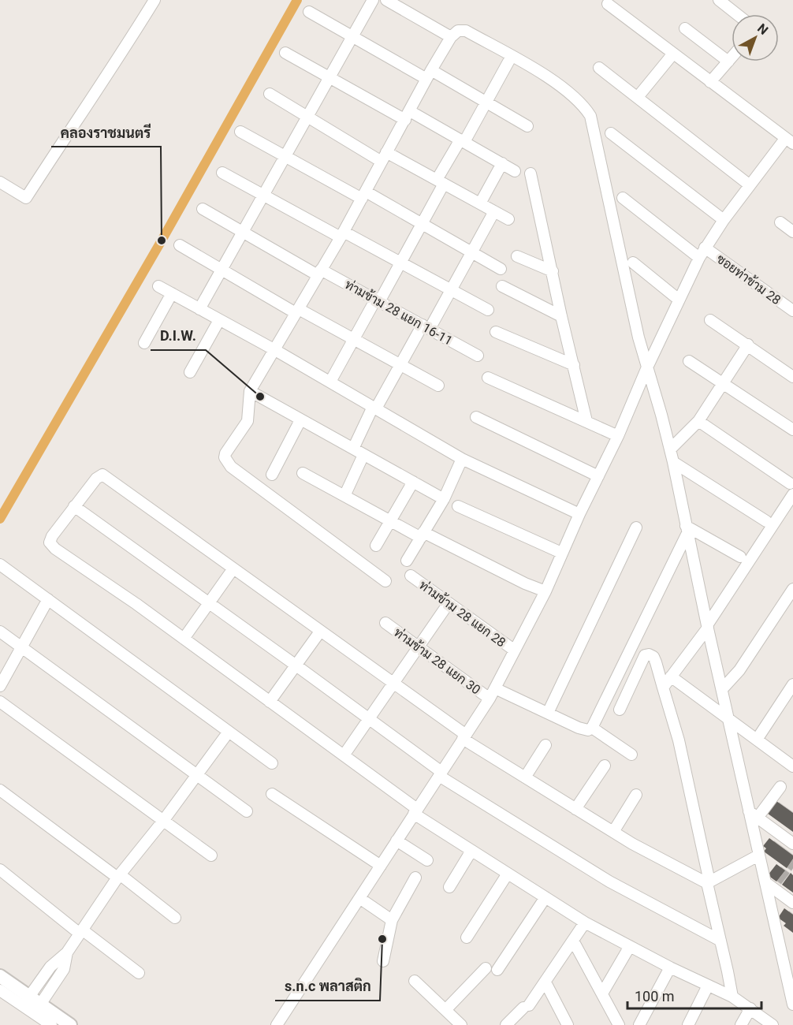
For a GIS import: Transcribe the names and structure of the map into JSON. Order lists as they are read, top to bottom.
{
  "streets": {
    "street": [
      "ซอยท่าข้าม 28",
      "ท่ามข้าม 28 แยก 16-11",
      "ท่ามข้าม 28 แยก 28",
      "ท่ามข้าม 28 แยก 30"
    ]
  },
  "places": ["คลองราชมนตรี", "D.I.W.", "s.n.c พลาสติก"],
  "scale_bar": "100 m",
  "north": "top right"
}
